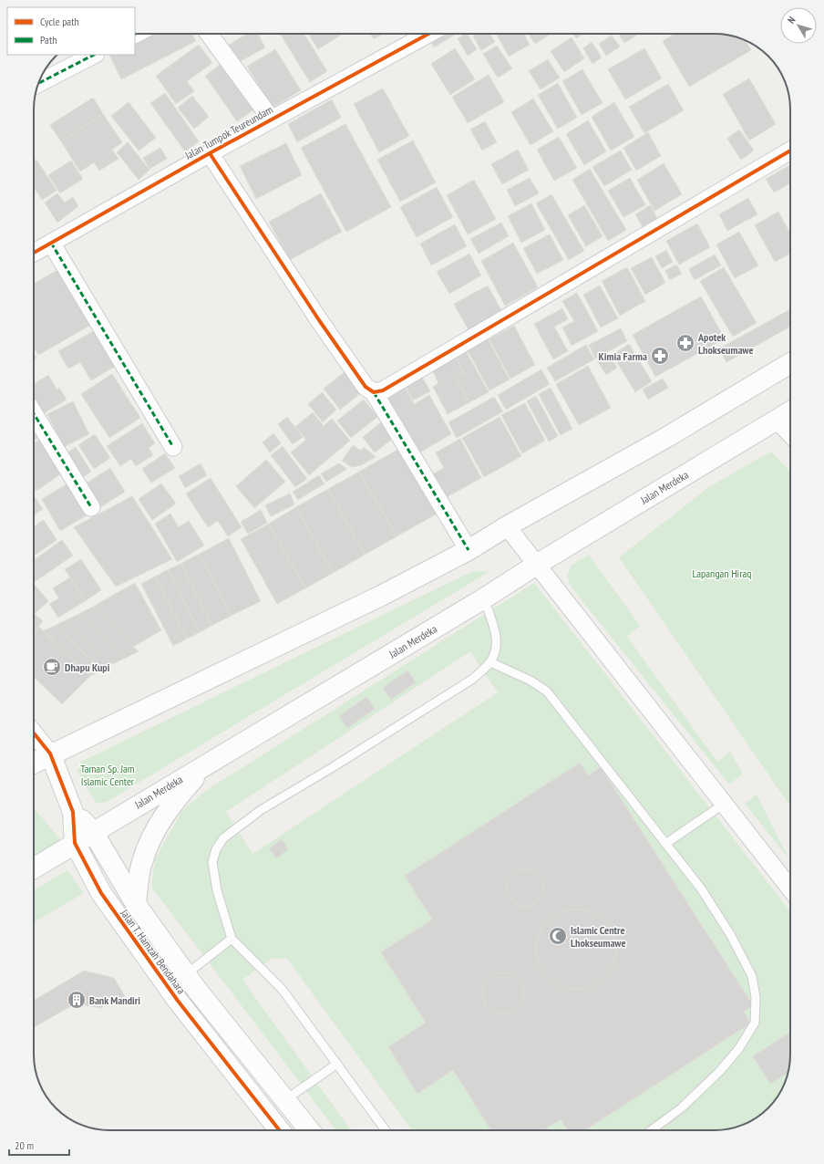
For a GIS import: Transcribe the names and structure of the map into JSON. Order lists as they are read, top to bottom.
{
  "streets": {
    "main road": ["Jalan Merdeka", "Jalan T. Hamzah Bendahara"],
    "street": ["Jalan Tumpok Teureundam"]
  },
  "crossings": [
    ["Jalan Merdeka", "Jalan T. Hamzah Bendahara"]
  ],
  "parks": ["Lapangan Hiraq", "Taman Sp. Jam Islamic Center"],
  "places": {
    "pharmacy": ["Apotek Lhokseumawe", "Kimia Farma"],
    "cafe": ["Dhapu Kupi"],
    "mosque": ["Islamic Centre Lhokseumawe"],
    "building": ["Bank Mandiri"]
  },
  "legend": ["Cycle path", "Path"],
  "scale_bar": "20 m",
  "north": "top left"
}
